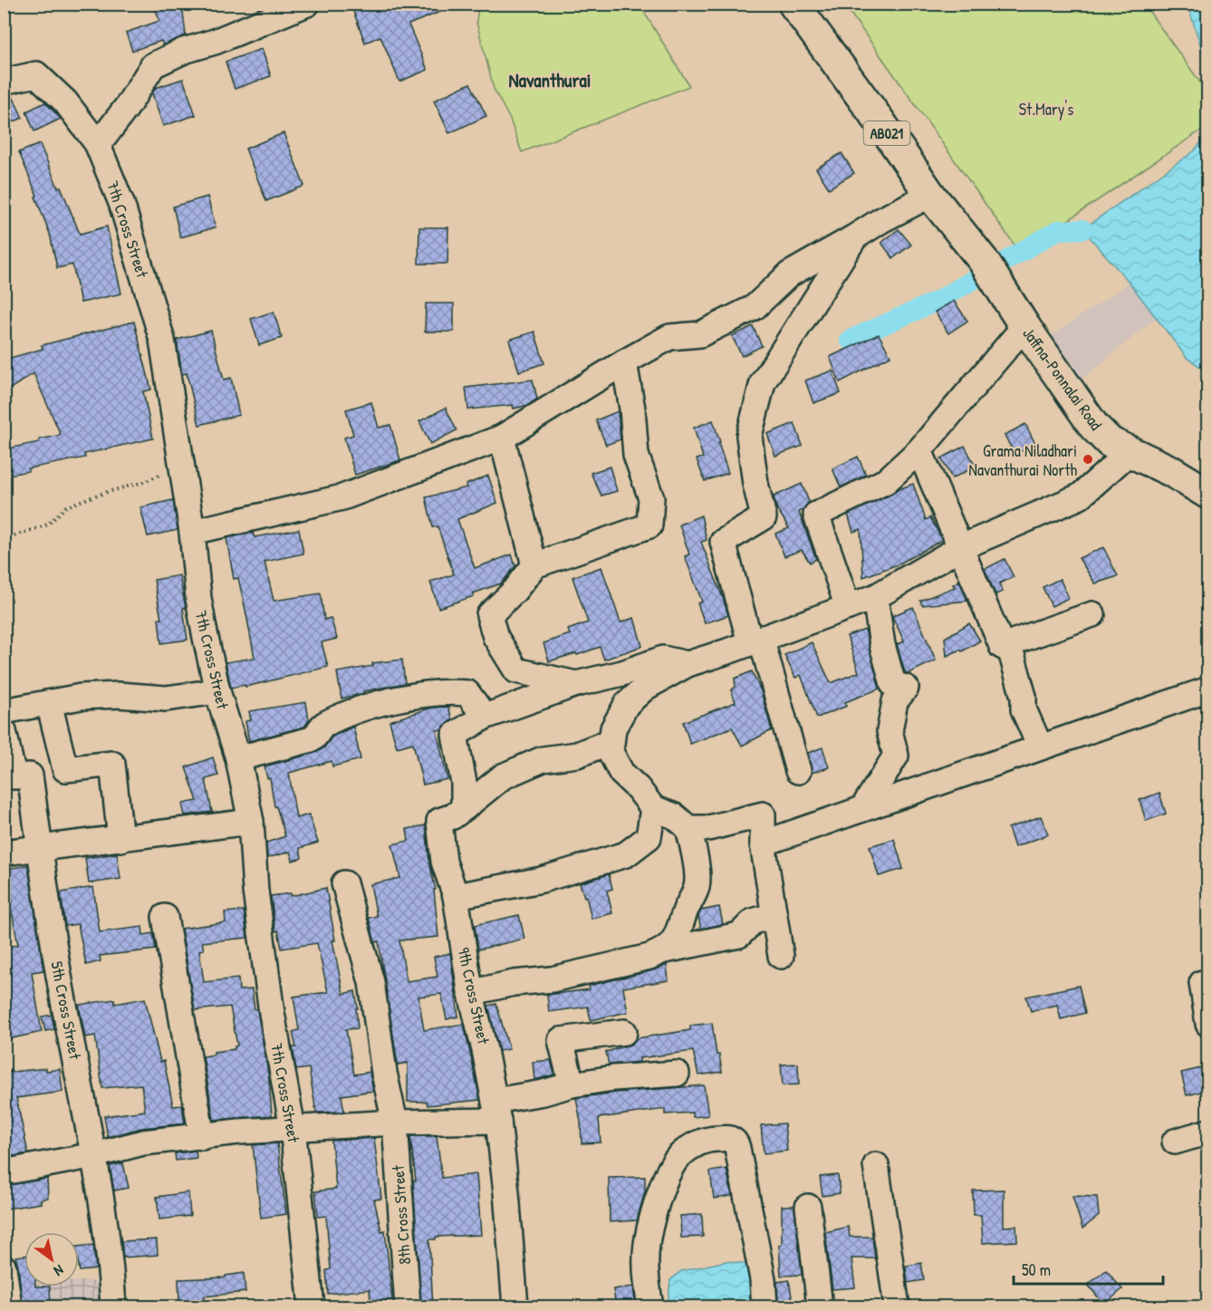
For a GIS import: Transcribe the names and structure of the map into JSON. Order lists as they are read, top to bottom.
{
  "streets": {
    "main road": ["AB021", "Jaffna-Ponnalai Road"],
    "street": [
      "7th Cross Street",
      "9th Cross Street",
      "5th Cross Street",
      "8th Cross Street"
    ]
  },
  "crossings": [
    ["AB021", "Jaffna-Ponnalai Road"]
  ],
  "districts": ["Navanthurai"],
  "parks": ["St.Mary's"],
  "places": ["Grama Niladhari Navanthurai North"],
  "scale_bar": "50 m",
  "north": "bottom right"
}
